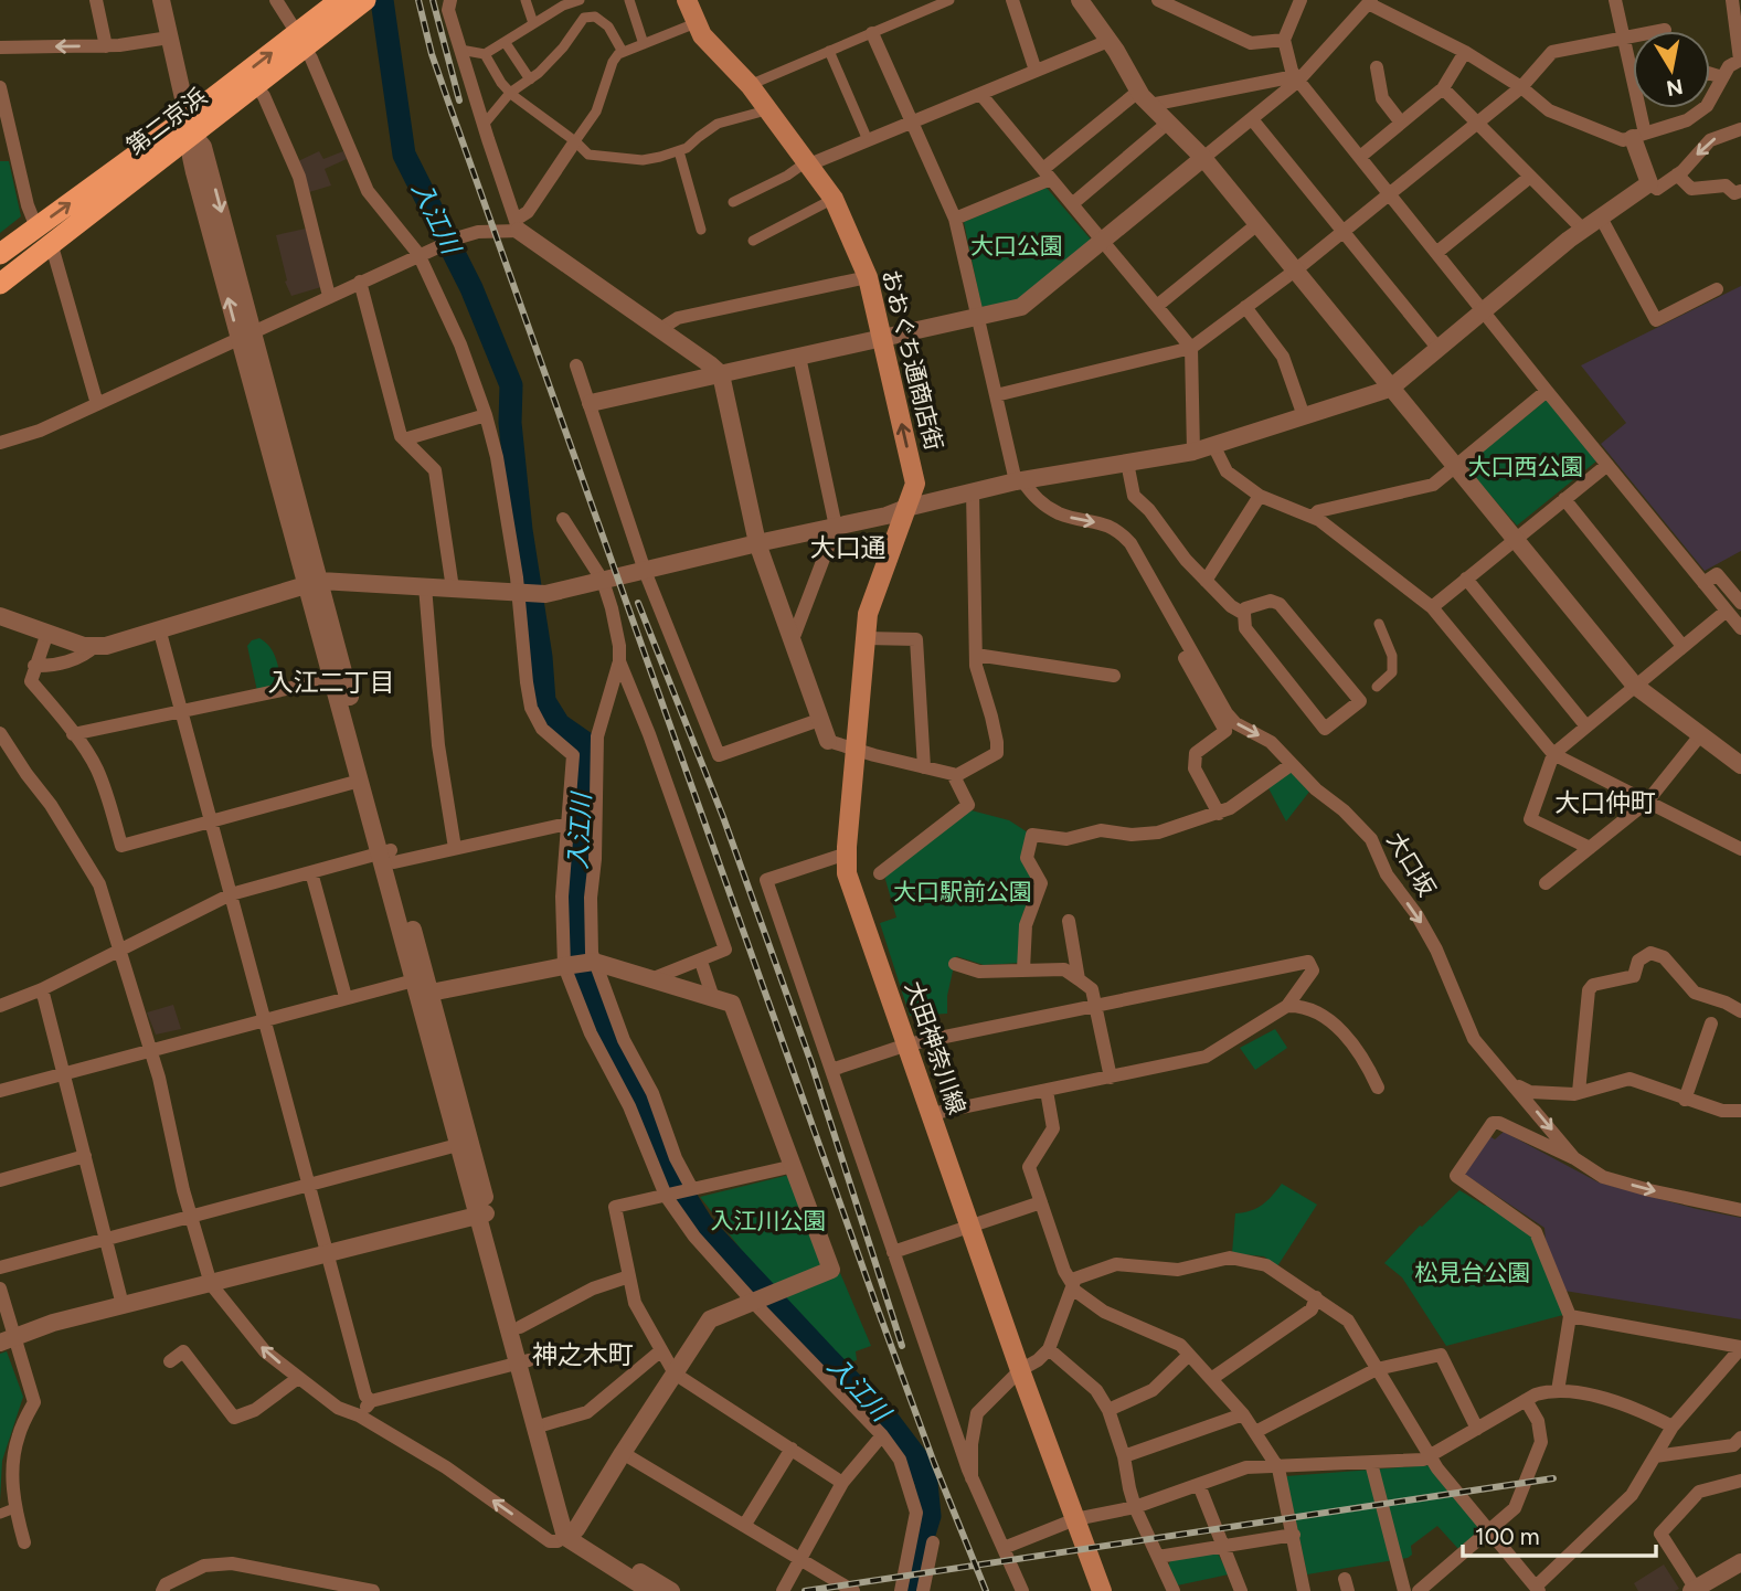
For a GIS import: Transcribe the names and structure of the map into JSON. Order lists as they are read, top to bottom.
{
  "streets": {
    "highway": ["第二京浜"],
    "main road": ["おおぐち通商店街", "大田神奈川線"],
    "street": ["大口坂"]
  },
  "crossings": [
    ["おおぐち通商店街", "大田神奈川線"]
  ],
  "one_way": ["大口坂"],
  "districts": [
    "大口通",
    "入江二丁目",
    "大口仲町",
    "神之木町"
  ],
  "water": ["入江川"],
  "parks": [
    "大口公園",
    "大口西公園",
    "大口駅前公園",
    "入江川公園",
    "松見台公園"
  ],
  "scale_bar": "100 m",
  "north": "bottom"
}
